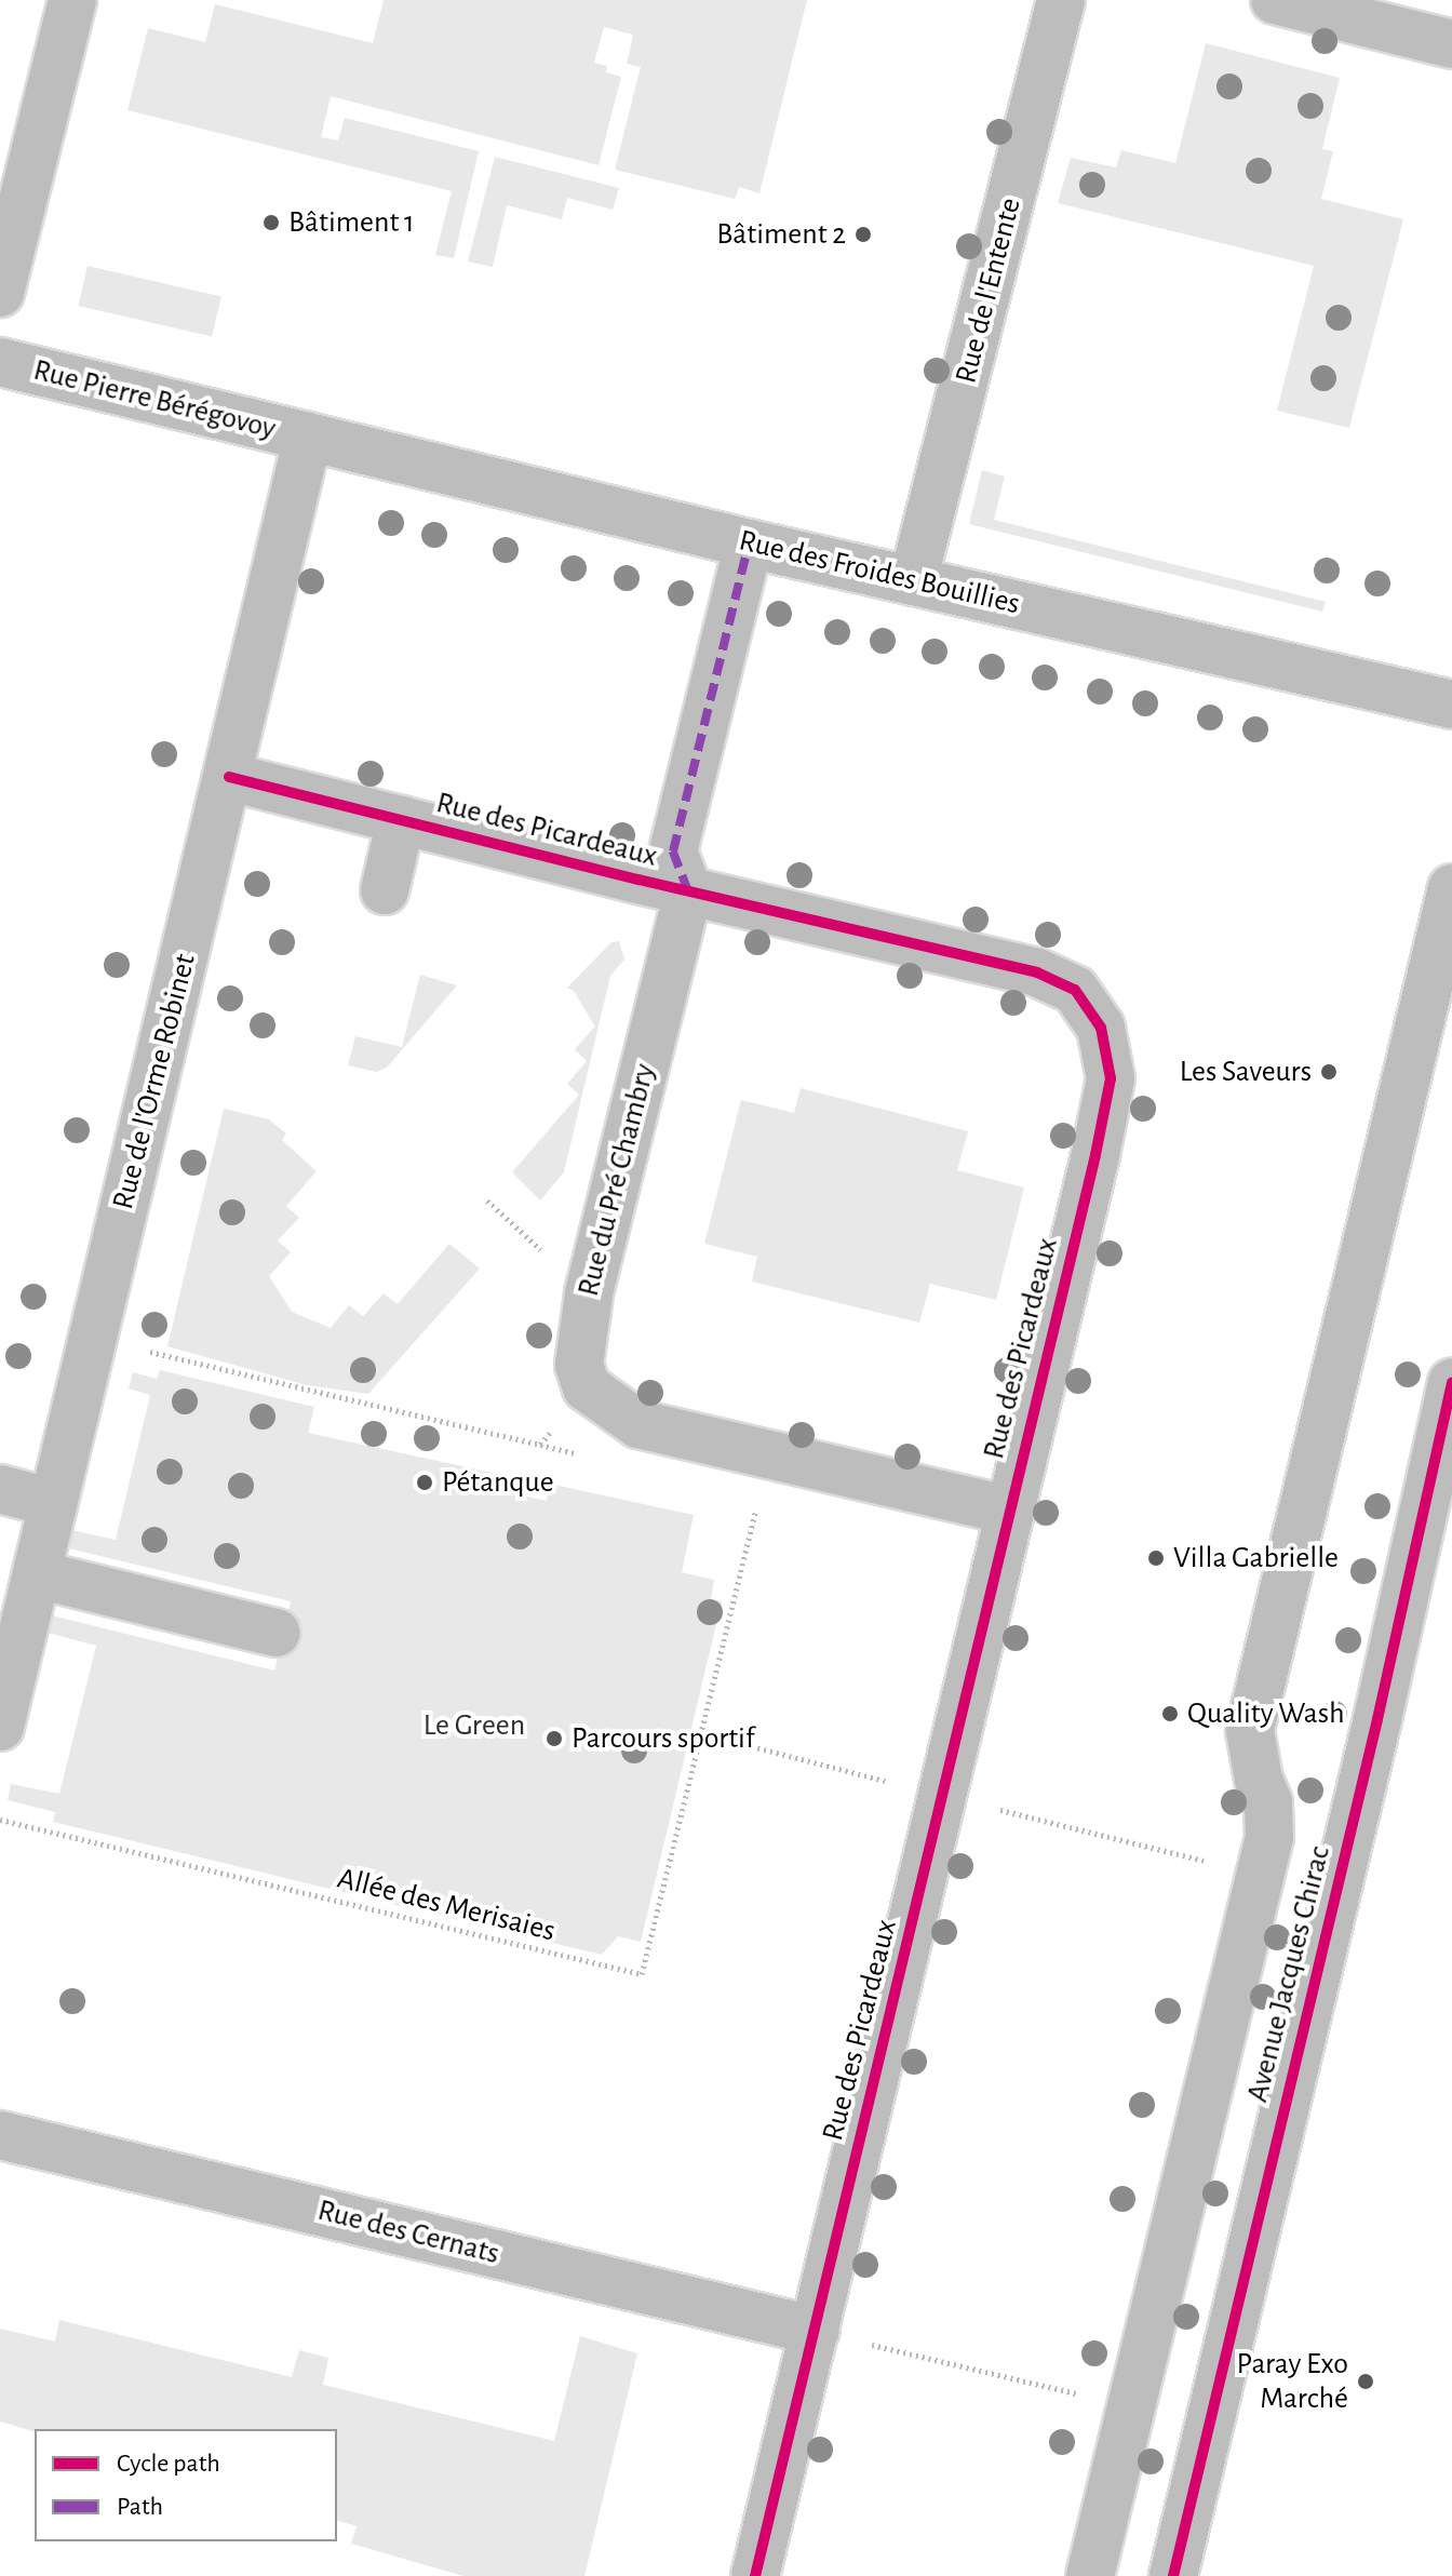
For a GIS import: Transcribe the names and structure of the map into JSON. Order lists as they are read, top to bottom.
{
  "streets": {
    "street": [
      "Rue de l'Entente",
      "Rue Pierre Bérégovoy",
      "Rue des Froides Bouillies",
      "Rue des Picardeaux",
      "Rue de l'Orme Robinet",
      "Rue du Pré Chambry",
      "Avenue Jacques Chirac",
      "Rue des Cernats"
    ],
    "path": ["Allée des Merisaies"]
  },
  "crossings": [
    ["Rue de l'Entente", "Rue des Froides Bouillies"],
    ["Rue Pierre Bérégovoy", "Rue des Froides Bouillies"],
    ["Rue Pierre Bérégovoy", "Rue de l'Orme Robinet"],
    ["Rue des Froides Bouillies", "Rue de l'Orme Robinet"],
    ["Rue des Picardeaux", "Rue de l'Orme Robinet"],
    ["Rue des Picardeaux", "Rue du Pré Chambry"],
    ["Rue des Picardeaux", "Rue des Cernats"]
  ],
  "parks": ["Le Green"],
  "places": [
    "Bâtiment 1",
    "Bâtiment 2",
    "Les Saveurs",
    "Pétanque",
    "Villa Gabrielle",
    "Quality Wash",
    "Parcours sportif",
    "Paray Exo Marché"
  ],
  "legend": ["Cycle path", "Path"]
}
